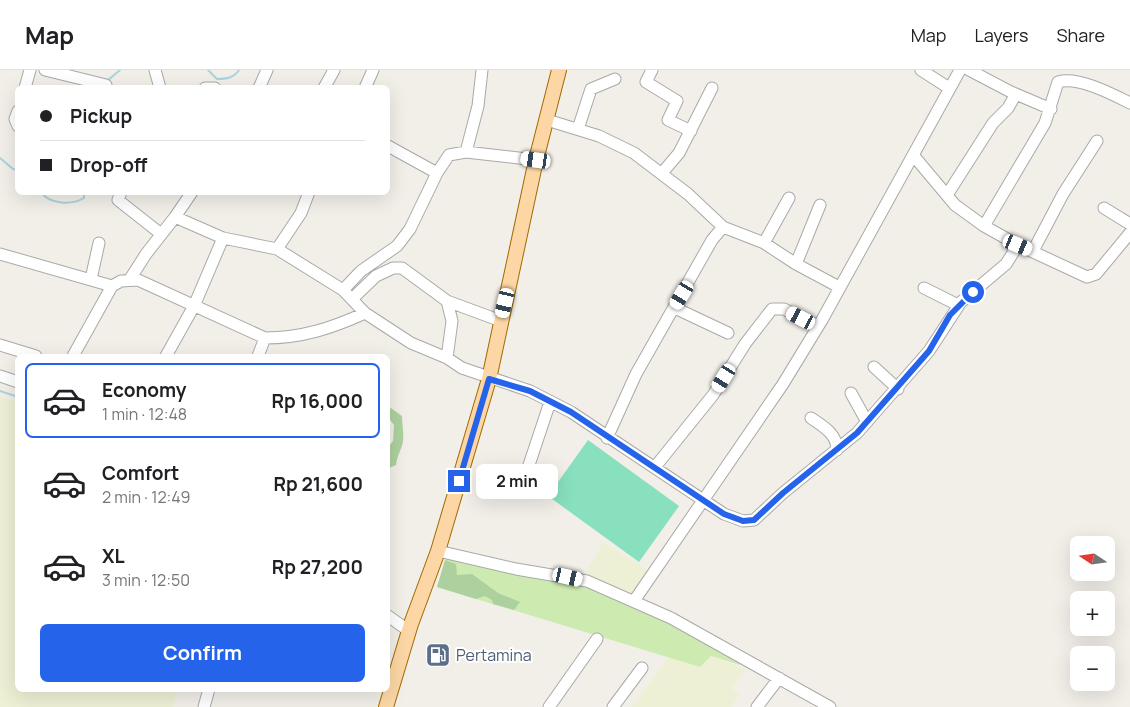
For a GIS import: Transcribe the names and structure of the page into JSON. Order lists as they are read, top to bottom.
{
  "places": {
    "fuel station": ["Pertamina"]
  },
  "north": "left",
  "page": {
    "header": "Map",
    "nav": ["Map", "Layers", "Share"],
    "banner": ["Pickup", "Drop-off"],
    "list": [
      {
        "name": "Economy",
        "note": "1 min · 12:48",
        "value": "Rp 16,000"
      },
      {
        "name": "Comfort",
        "note": "2 min · 12:49",
        "value": "Rp 21,600"
      },
      {
        "name": "XL",
        "note": "3 min · 12:50",
        "value": "Rp 27,200"
      }
    ],
    "bubble": "2 min",
    "map_buttons": ["+", "−"],
    "buttons": "Confirm"
  }
}
